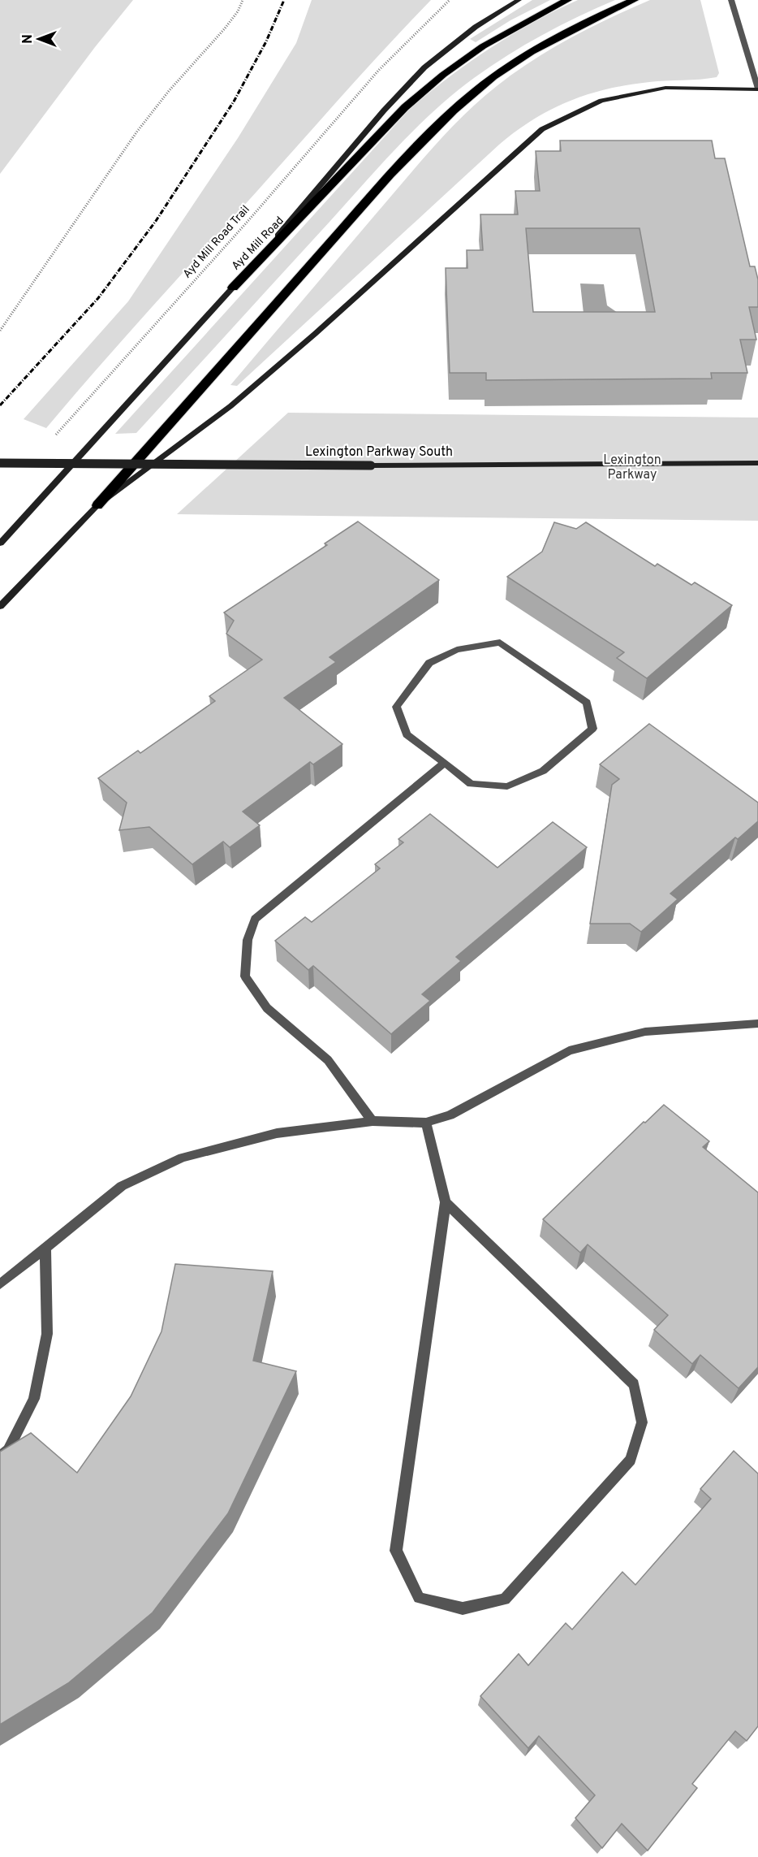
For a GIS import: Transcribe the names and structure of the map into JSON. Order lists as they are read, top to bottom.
{
  "streets": {
    "highway": ["Ayd Mill Road"],
    "main road": ["Lexington Parkway South"],
    "path": ["Ayd Mill Road Trail"]
  },
  "parks": ["Lexington Parkway"],
  "north": "left"
}
